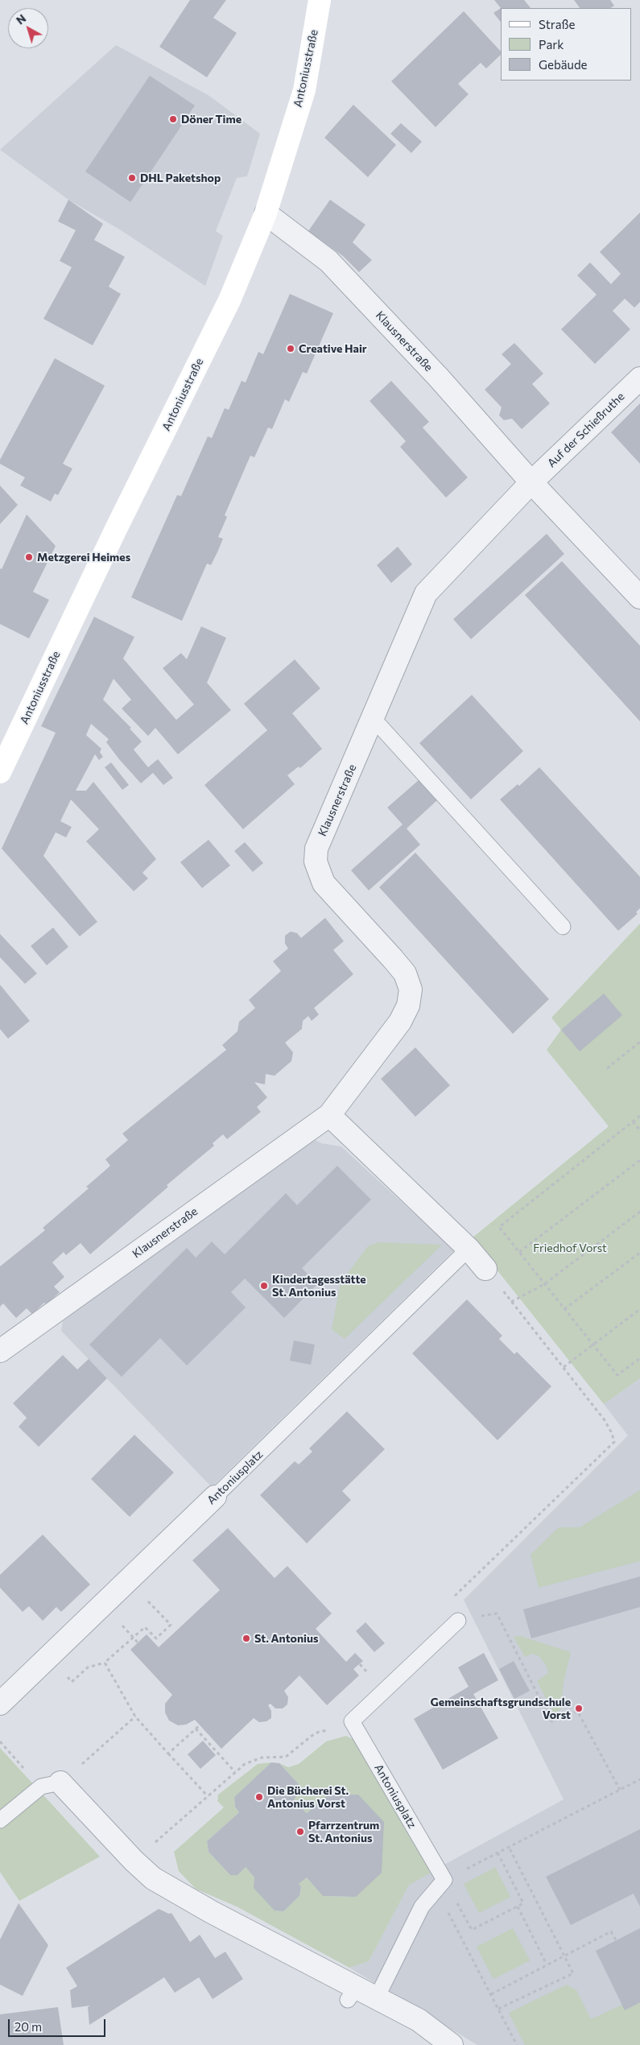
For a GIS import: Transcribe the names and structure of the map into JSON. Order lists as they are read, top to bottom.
{
  "streets": {
    "street": [
      "Antoniusstraße",
      "Klausnerstraße",
      "Auf der Schießruthe",
      "Antoniusplatz"
    ]
  },
  "crossings": [
    ["Antoniusstraße", "Klausnerstraße"],
    ["Klausnerstraße", "Auf der Schießruthe"]
  ],
  "parks": ["Friedhof Vorst"],
  "places": [
    "Döner Time",
    "DHL Paketshop",
    "Creative Hair",
    "Metzgerei Heimes",
    "Kindertagesstätte St. Antonius",
    "St. Antonius",
    "Gemeinschaftsgrundschule Vorst",
    "Die Bücherei St. Antonius Vorst",
    "Pfarrzentrum St. Antonius"
  ],
  "legend": ["Straße", "Park", "Gebäude"],
  "scale_bar": "20 m",
  "north": "top left"
}
